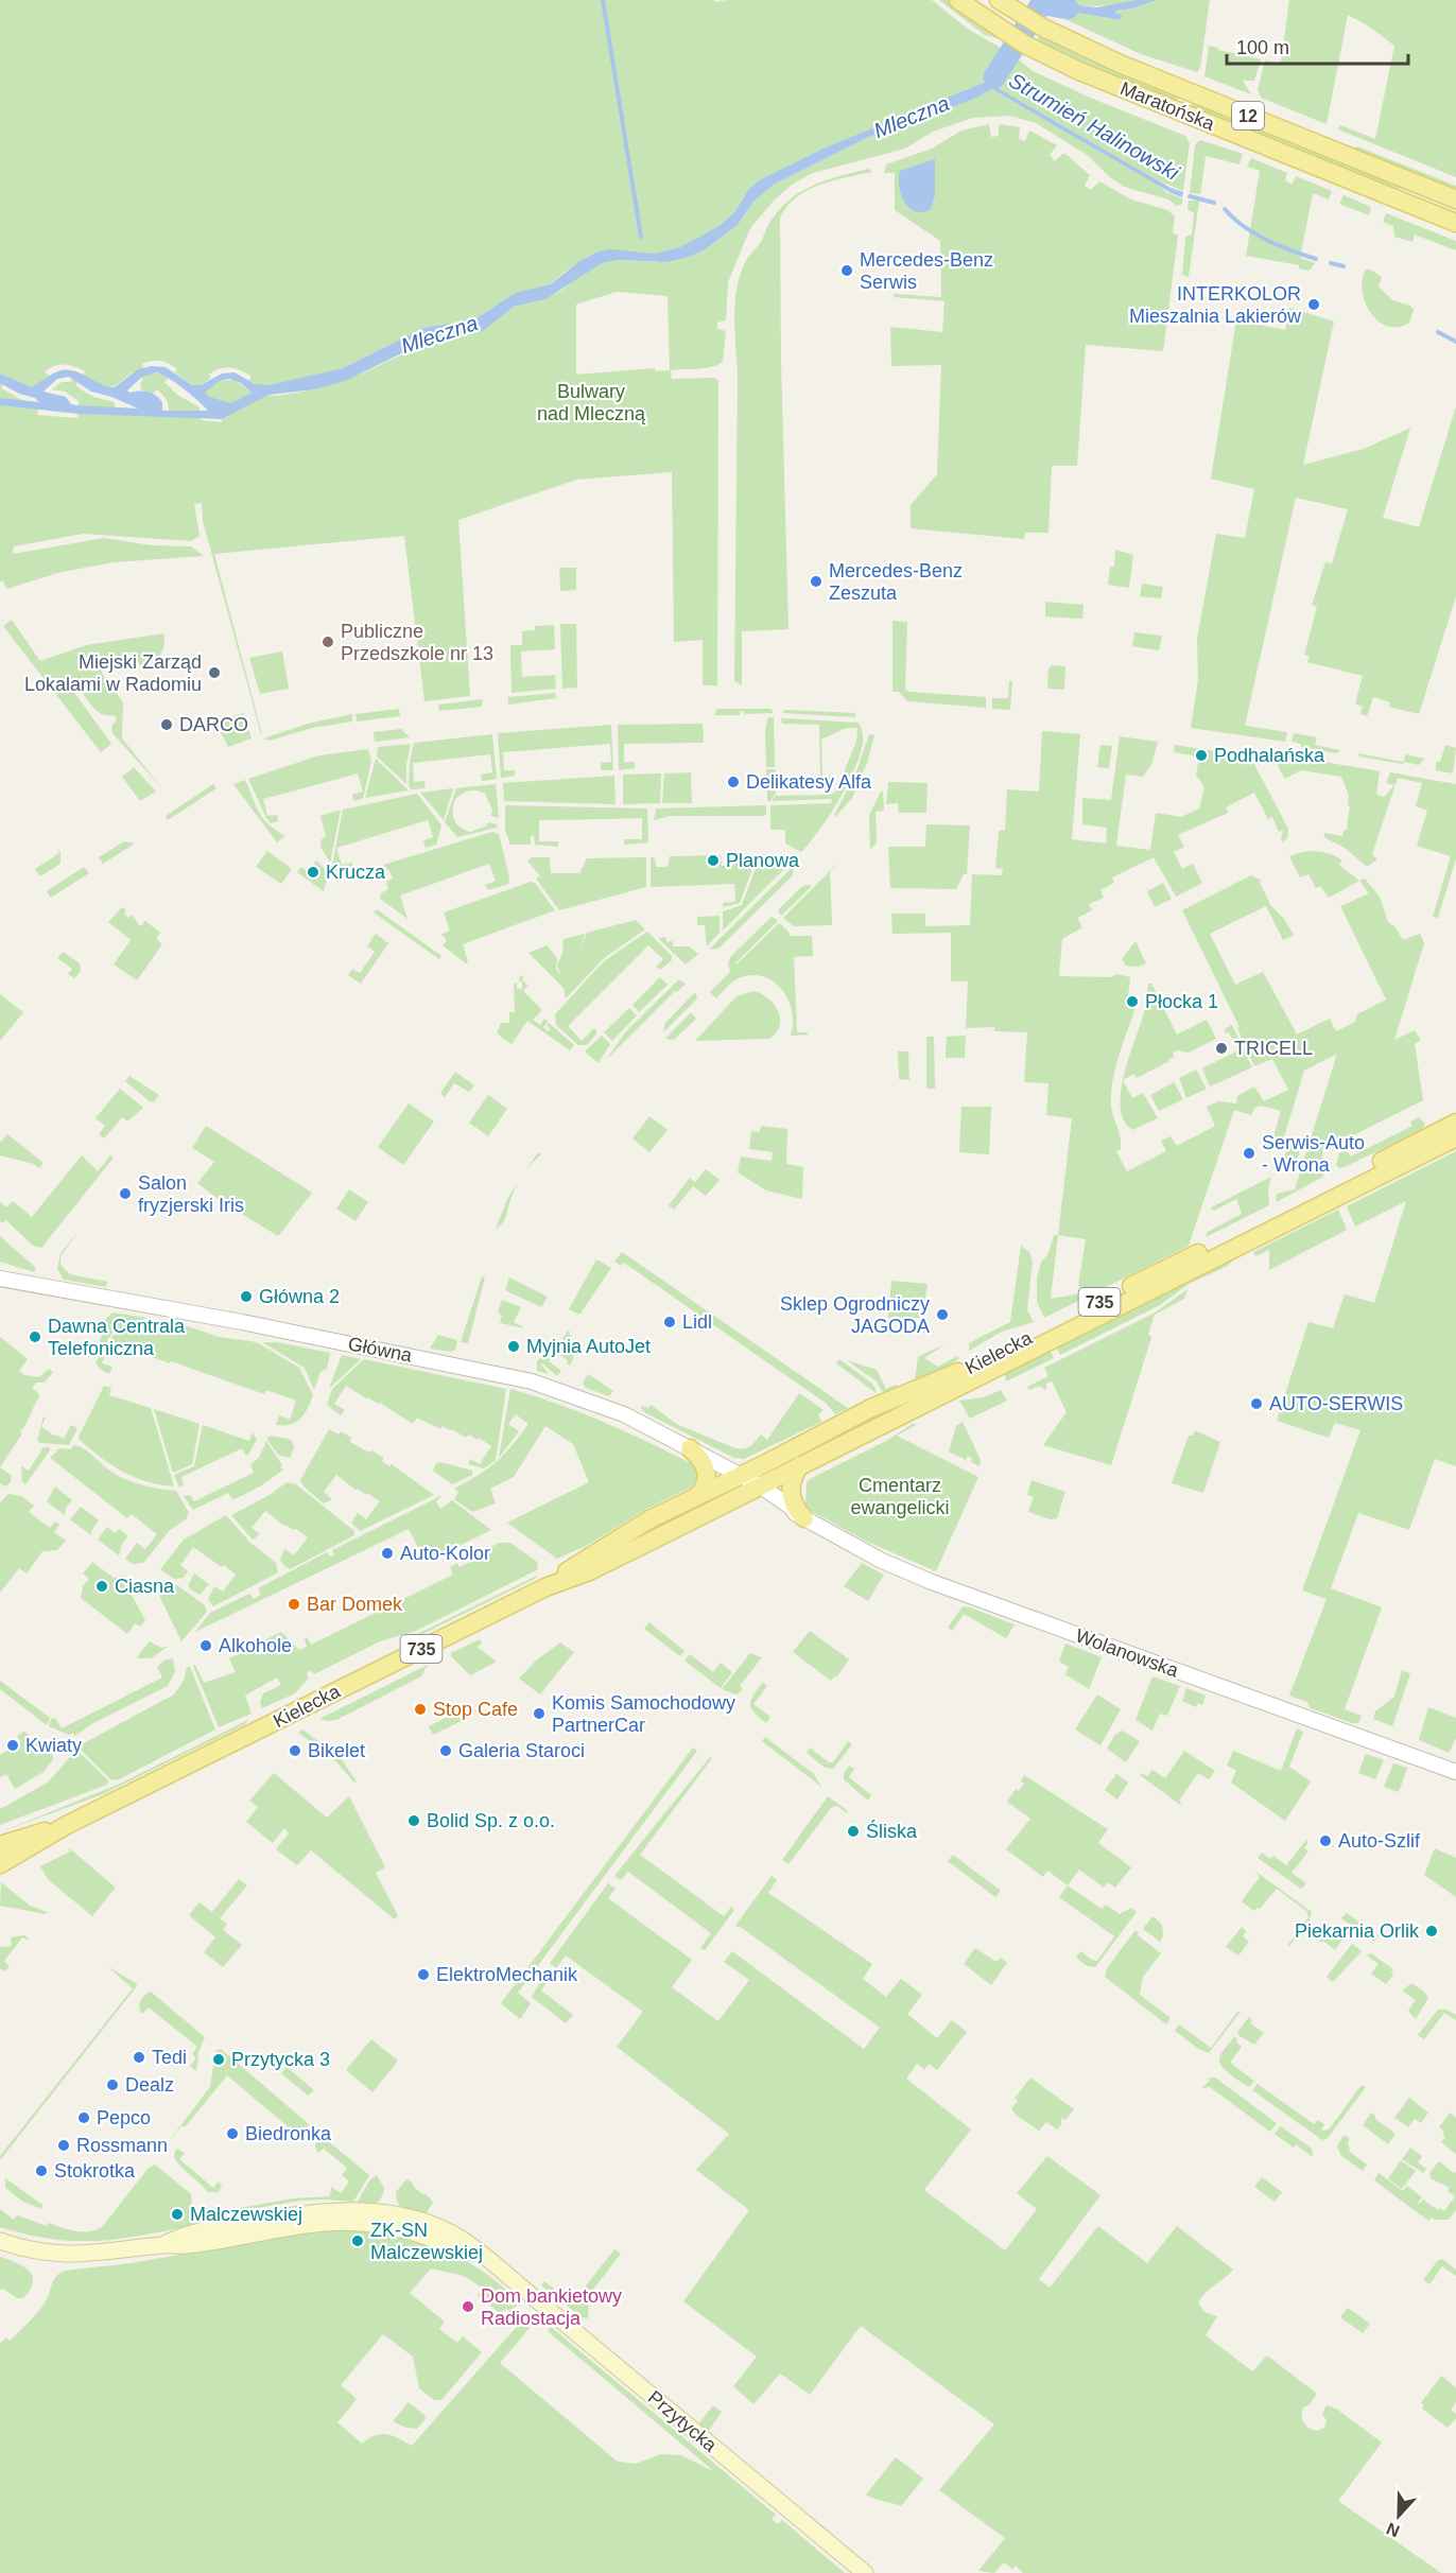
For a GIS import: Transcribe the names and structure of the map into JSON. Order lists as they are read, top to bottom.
{
  "streets": {
    "main road": [
      "Maratońska",
      "12",
      "735",
      "Kielecka",
      "Przytycka"
    ],
    "street": ["Główna", "Wolanowska"]
  },
  "crossings": [
    ["Główna", "Kielecka"],
    ["Główna", "Wolanowska"],
    ["Kielecka", "Wolanowska"]
  ],
  "water": ["Mleczna", "Strumień Halinowski"],
  "parks": ["Bulwary nad Mleczną", "Cmentarz ewangelicki"],
  "places": [
    "Mercedes-Benz Serwis",
    "INTERKOLOR Mieszalnia Lakierów",
    "Mercedes-Benz Zeszuta",
    "Publiczne Przedszkole nr 13",
    "Miejski Zarząd Lokalami w Radomiu",
    "DARCO",
    "Podhalańska",
    "Delikatesy Alfa",
    "Planowa",
    "Krucza",
    "Płocka 1",
    "TRICELL",
    "Serwis-Auto - Wrona",
    "Salon fryzjerski Iris",
    "Główna 2",
    "Sklep Ogrodniczy JAGODA",
    "Lidl",
    "Dawna Centrala Telefoniczna",
    "Myjnia AutoJet",
    "AUTO-SERWIS",
    "Auto-Kolor",
    "Ciasna",
    "Bar Domek",
    "Alkohole",
    "Stop Cafe",
    "Komis Samochodowy PartnerCar",
    "Kwiaty",
    "Bikelet",
    "Galeria Staroci",
    "Bolid Sp. z o.o.",
    "Śliska",
    "Auto-Szlif",
    "Piekarnia Orlik",
    "ElektroMechanik",
    "Tedi",
    "Przytycka 3",
    "Dealz",
    "Pepco",
    "Biedronka",
    "Rossmann",
    "Stokrotka",
    "Malczewskiej",
    "ZK-SN Malczewskiej",
    "Dom bankietowy Radiostacja"
  ],
  "scale_bar": "100 m",
  "north": "bottom"
}
